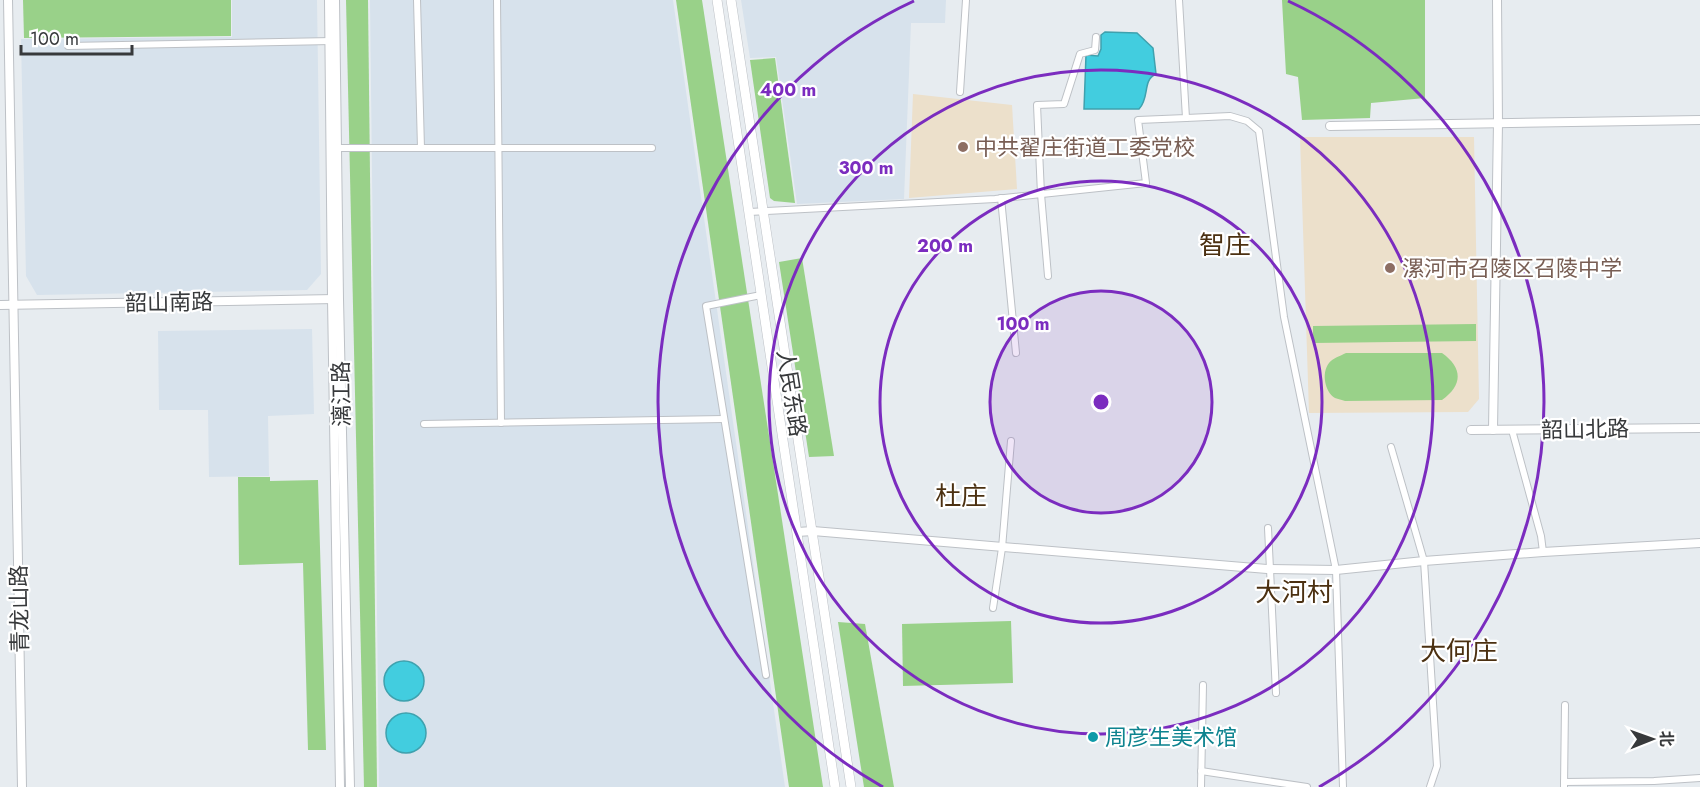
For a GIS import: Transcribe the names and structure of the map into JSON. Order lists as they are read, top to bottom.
{
  "streets": {
    "main road": ["人民东路"],
    "street": [
      "韶山南路",
      "漓江路",
      "韶山北路",
      "青龙山路"
    ]
  },
  "crossings": [
    ["韶山南路", "漓江路"],
    ["韶山南路", "青龙山路"]
  ],
  "districts": [
    "智庄",
    "杜庄",
    "大河村",
    "大何庄"
  ],
  "places": ["中共翟庄街道工委党校", "漯河市召陵区召陵中学", "周彦生美术馆"],
  "scale_bar": "100 m",
  "north": "right",
  "rings": [
    "400 m",
    "300 m",
    "200 m",
    "100 m"
  ]
}
